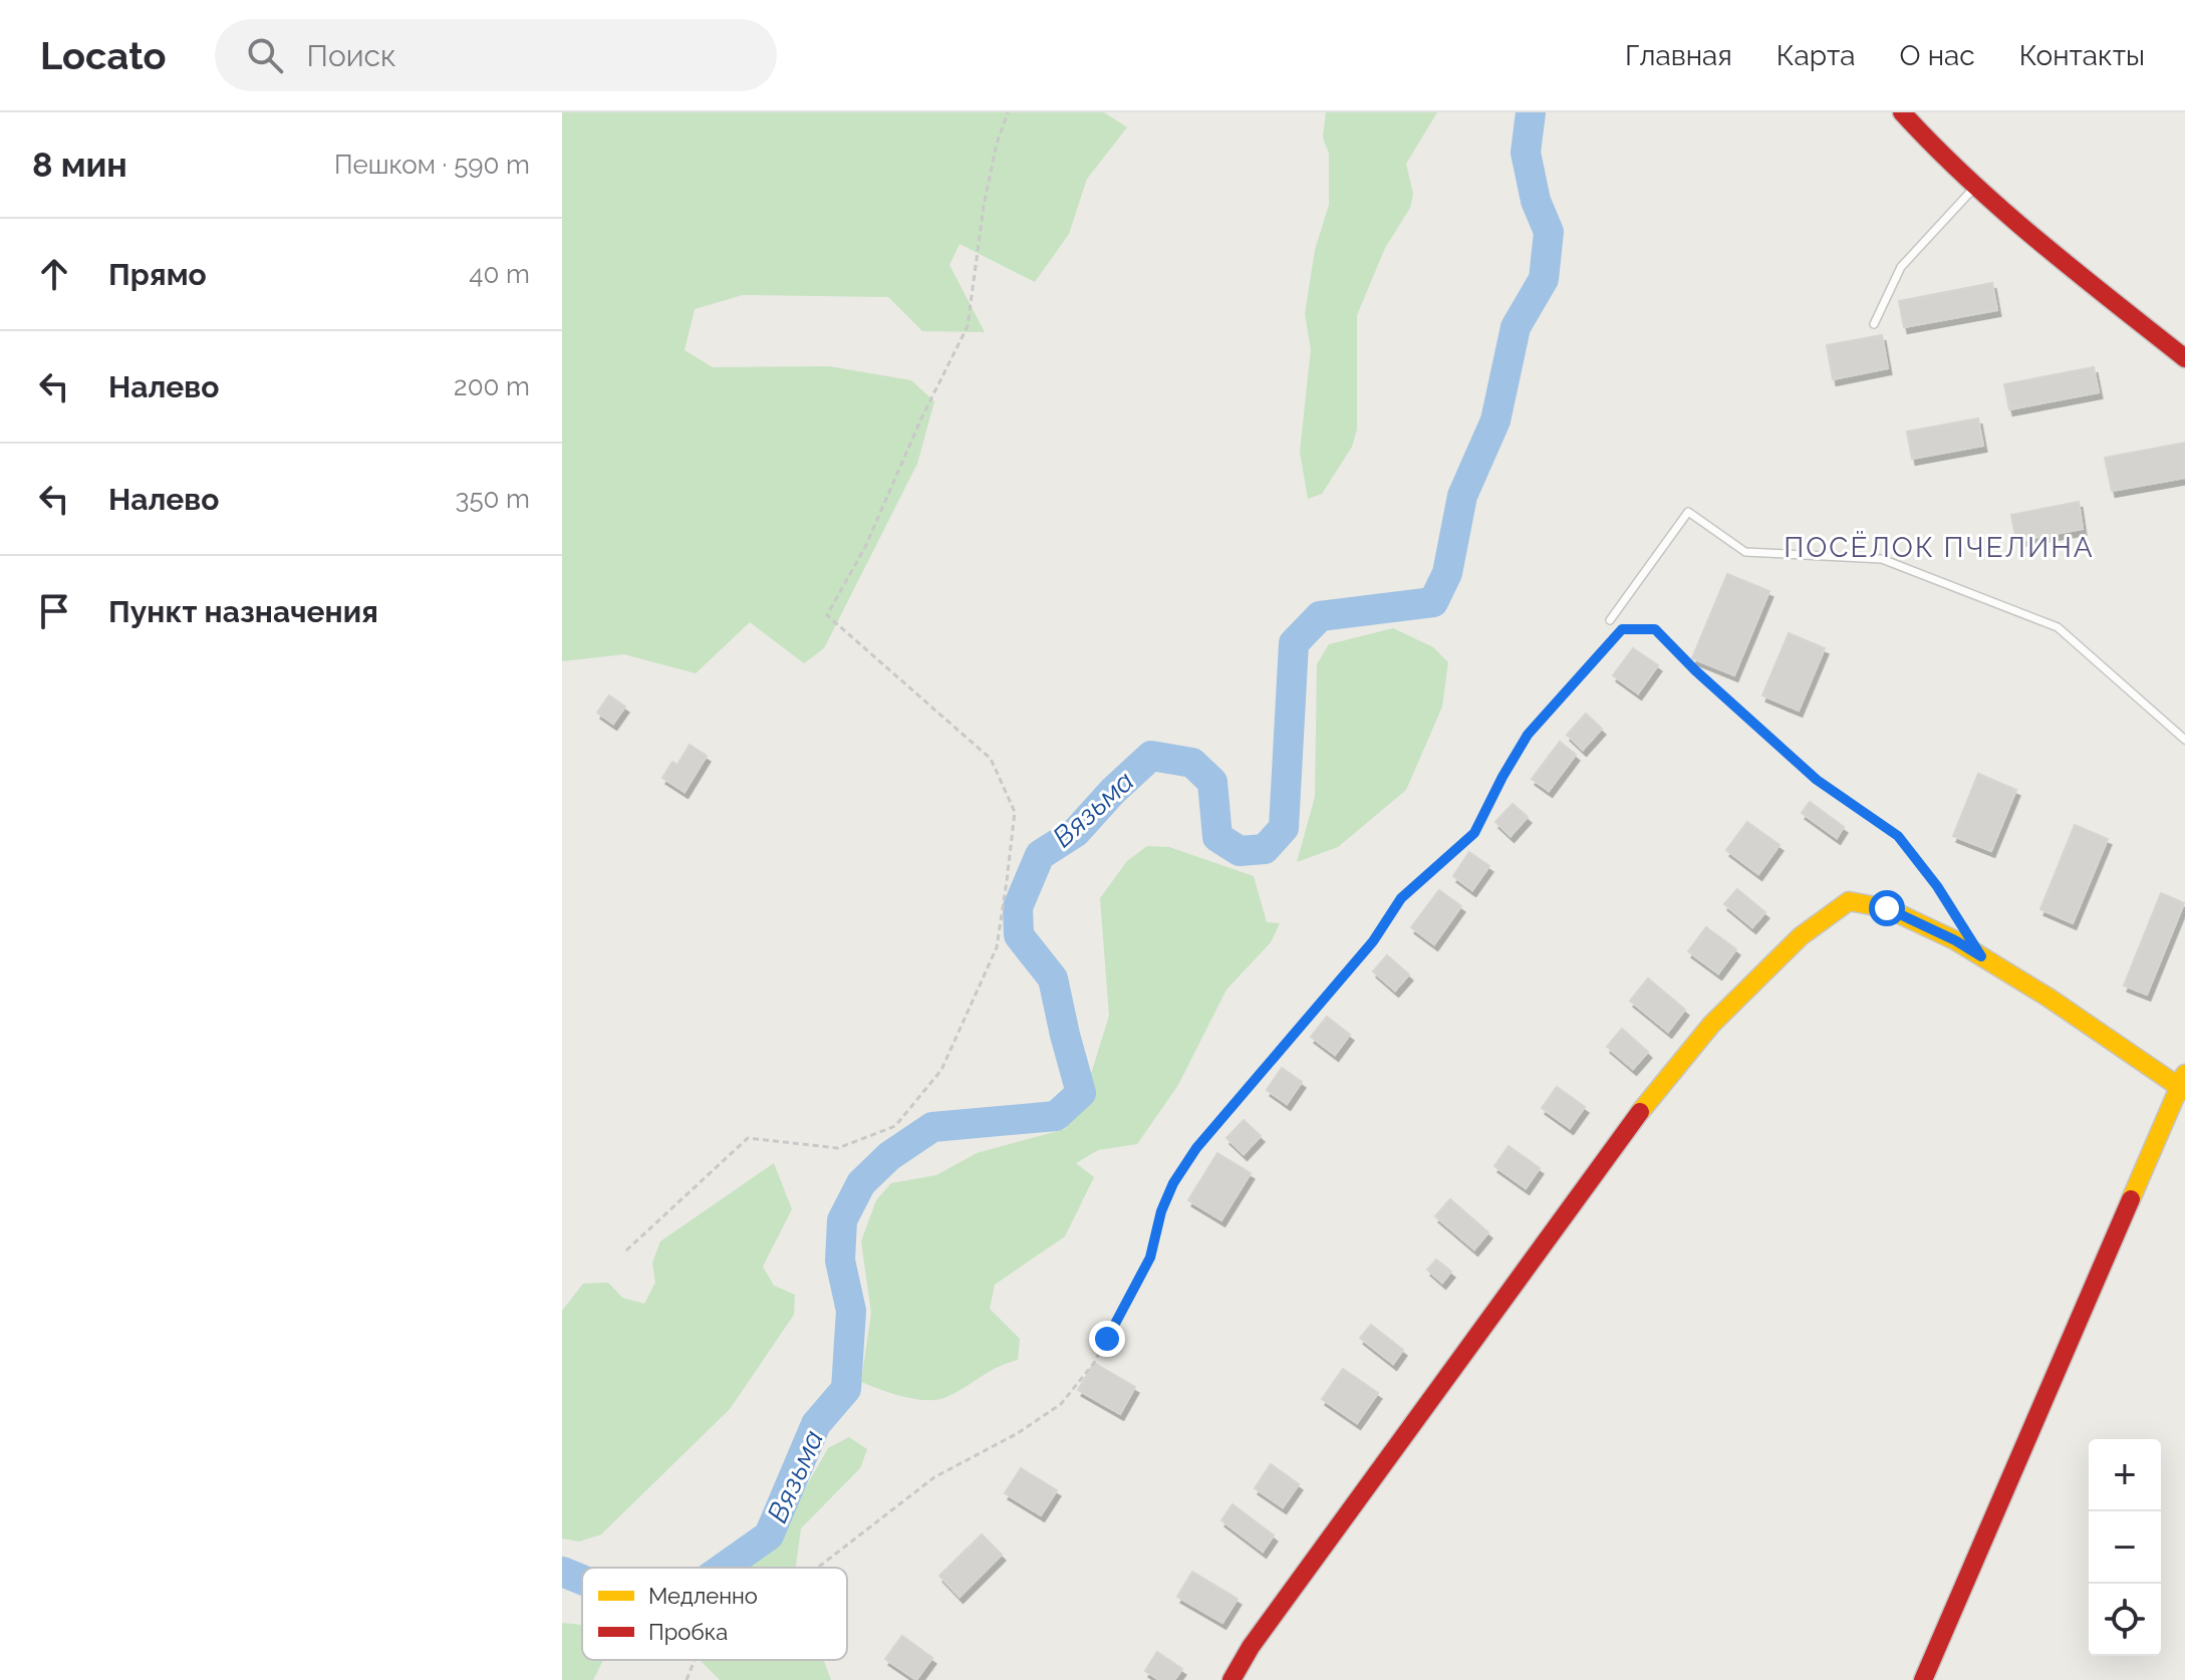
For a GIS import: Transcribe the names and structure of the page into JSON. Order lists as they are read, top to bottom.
{
  "districts": ["ПОСЁЛОК ПЧЕЛИНА"],
  "water": ["Вязьма"],
  "legend": ["Медленно", "Пробка"],
  "page": {
    "header": "Locato",
    "search": "Поиск",
    "nav": [
      "Главная",
      "Карта",
      "О нас",
      "Контакты"
    ],
    "heading": ["8 мин", "Пешком · 590 m"],
    "list": [
      ["Прямо", "40 m"],
      ["Налево", "200 m"],
      ["Налево", "350 m"],
      "Пункт назначения"
    ],
    "map_buttons": ["+", "−"]
  }
}
